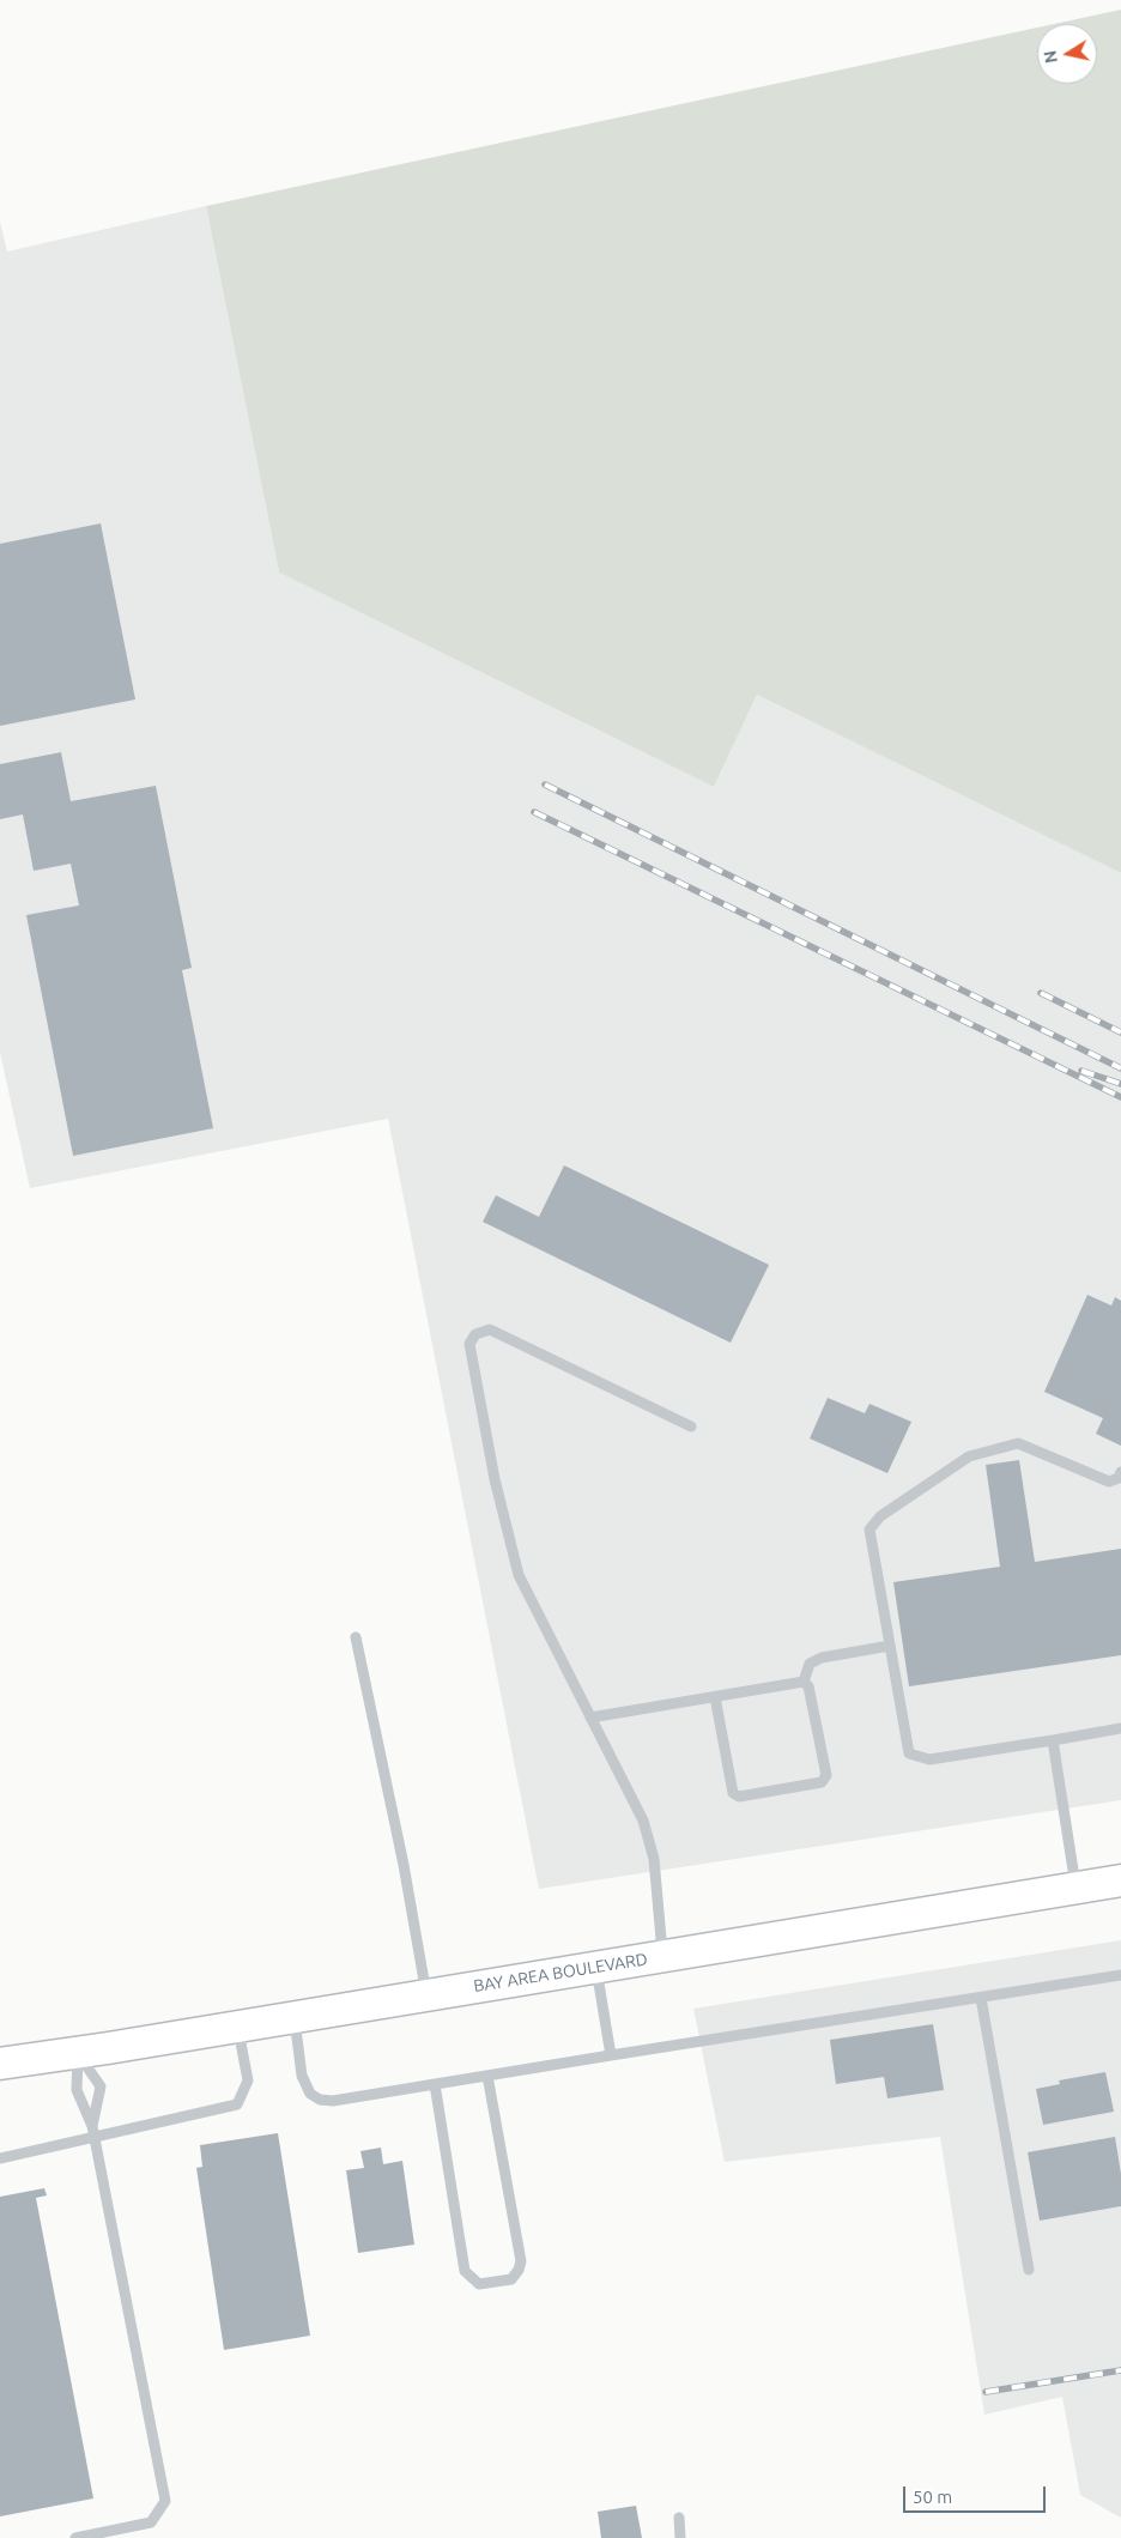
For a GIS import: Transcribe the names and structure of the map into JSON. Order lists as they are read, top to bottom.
{
  "streets": {
    "main road": ["BAY AREA BOULEVARD"]
  },
  "scale_bar": "50 m",
  "north": "left"
}
